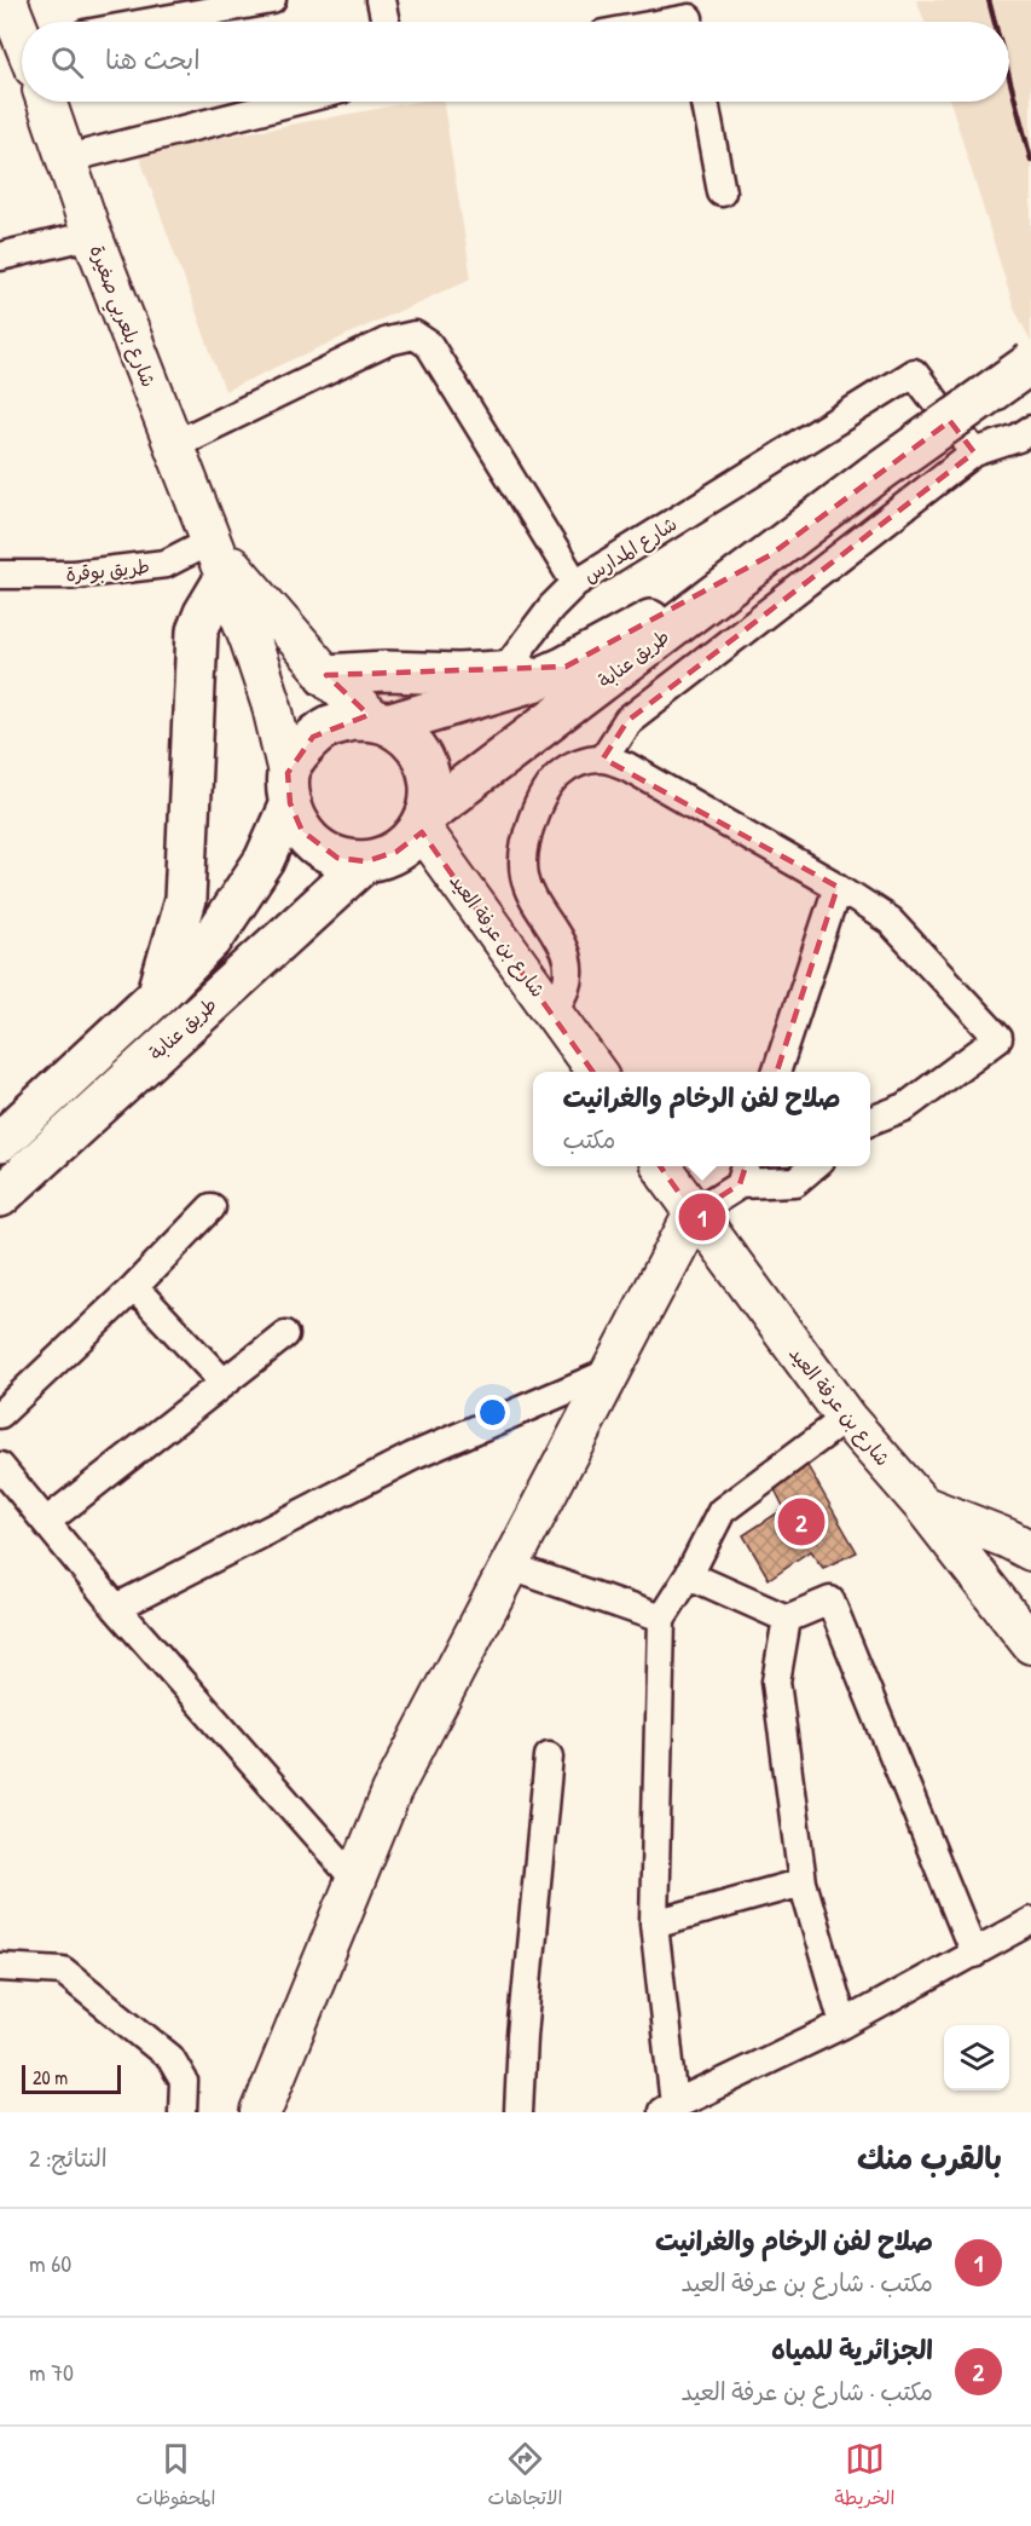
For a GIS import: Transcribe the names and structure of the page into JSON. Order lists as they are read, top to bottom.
{
  "streets": {
    "main road": ["شارع بلعربي صغيرة", "طريق عنابة", "شارع بن عرفة العيد"],
    "street": ["شارع المدارس", "طريق بوقرة"]
  },
  "crossings": [
    ["شارع بلعربي صغيرة", "شارع المدارس"],
    ["شارع بلعربي صغيرة", "طريق بوقرة"],
    ["شارع بلعربي صغيرة", "طريق عنابة"],
    ["شارع بلعربي صغيرة", "شارع بن عرفة العيد"],
    ["طريق عنابة", "شارع بن عرفة العيد"]
  ],
  "scale_bar": "20 m",
  "page": {
    "search": "ابحث هنا",
    "popup": ["صلاح لفن الرخام والغرانيت", "مكتب"],
    "pins": ["1", "2"],
    "scale": "20 m",
    "heading": ["بالقرب منك", "النتائج: 2"],
    "list": [
      {
        "mark": "1",
        "name": "صلاح لفن الرخام والغرانيت",
        "note": "مكتب · شارع بن عرفة العيد",
        "value": "60 m"
      },
      {
        "mark": "2",
        "name": "الجزائرية للمياه",
        "note": "مكتب · شارع بن عرفة العيد",
        "value": "70 m"
      }
    ],
    "nav": ["الخريطة", "الاتجاهات", "المحفوظات"]
  }
}
